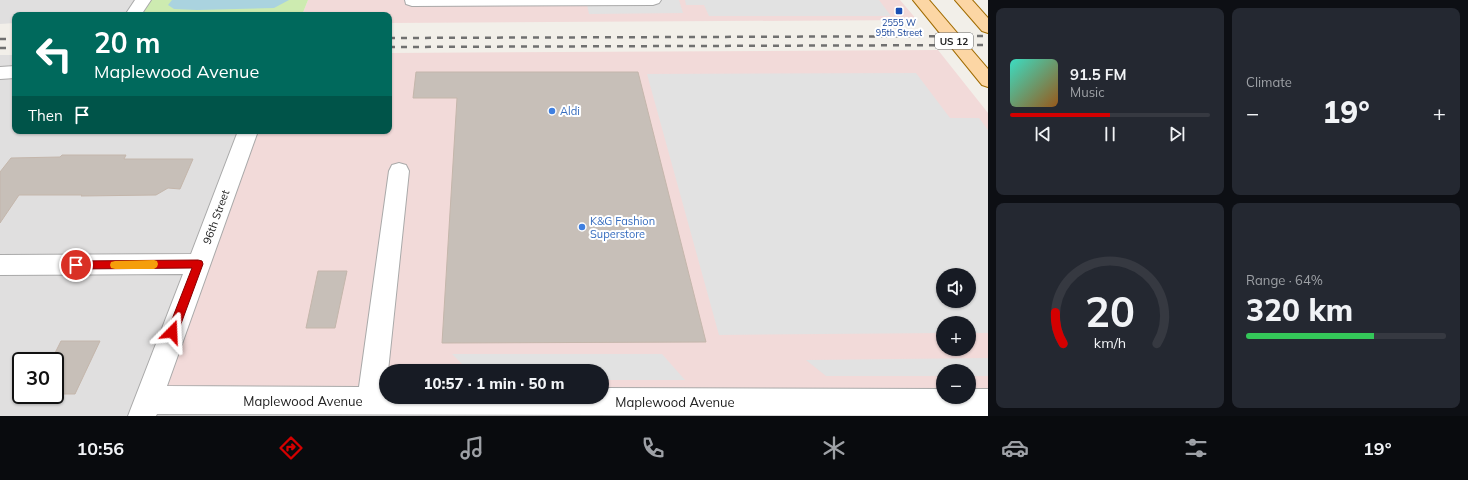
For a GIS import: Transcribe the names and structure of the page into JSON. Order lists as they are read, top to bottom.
{
  "streets": {
    "main road": ["US 12"],
    "street": ["96th Street", "Maplewood Avenue"]
  },
  "crossings": [
    ["96th Street", "Maplewood Avenue"]
  ],
  "places": {
    "transit": ["2555 W 95th Street"],
    "other": ["Aldi", "K&G Fashion Superstore"]
  },
  "page": {
    "tile": [
      "Climate",
      ["Range · 64%", "320 km"]
    ],
    "turn": ["20 m", "Maplewood Avenue"],
    "song": ["91.5 FM", "Music"],
    "then": "Then",
    "heat": ["−", "19°", "+"],
    "map_buttons": ["+", "−"],
    "limit": "30",
    "trip": "10:57 · 1 min · 50 m",
    "tabs": ["10:56", "19°"],
    "gauge": ["20", "km/h"]
  }
}
